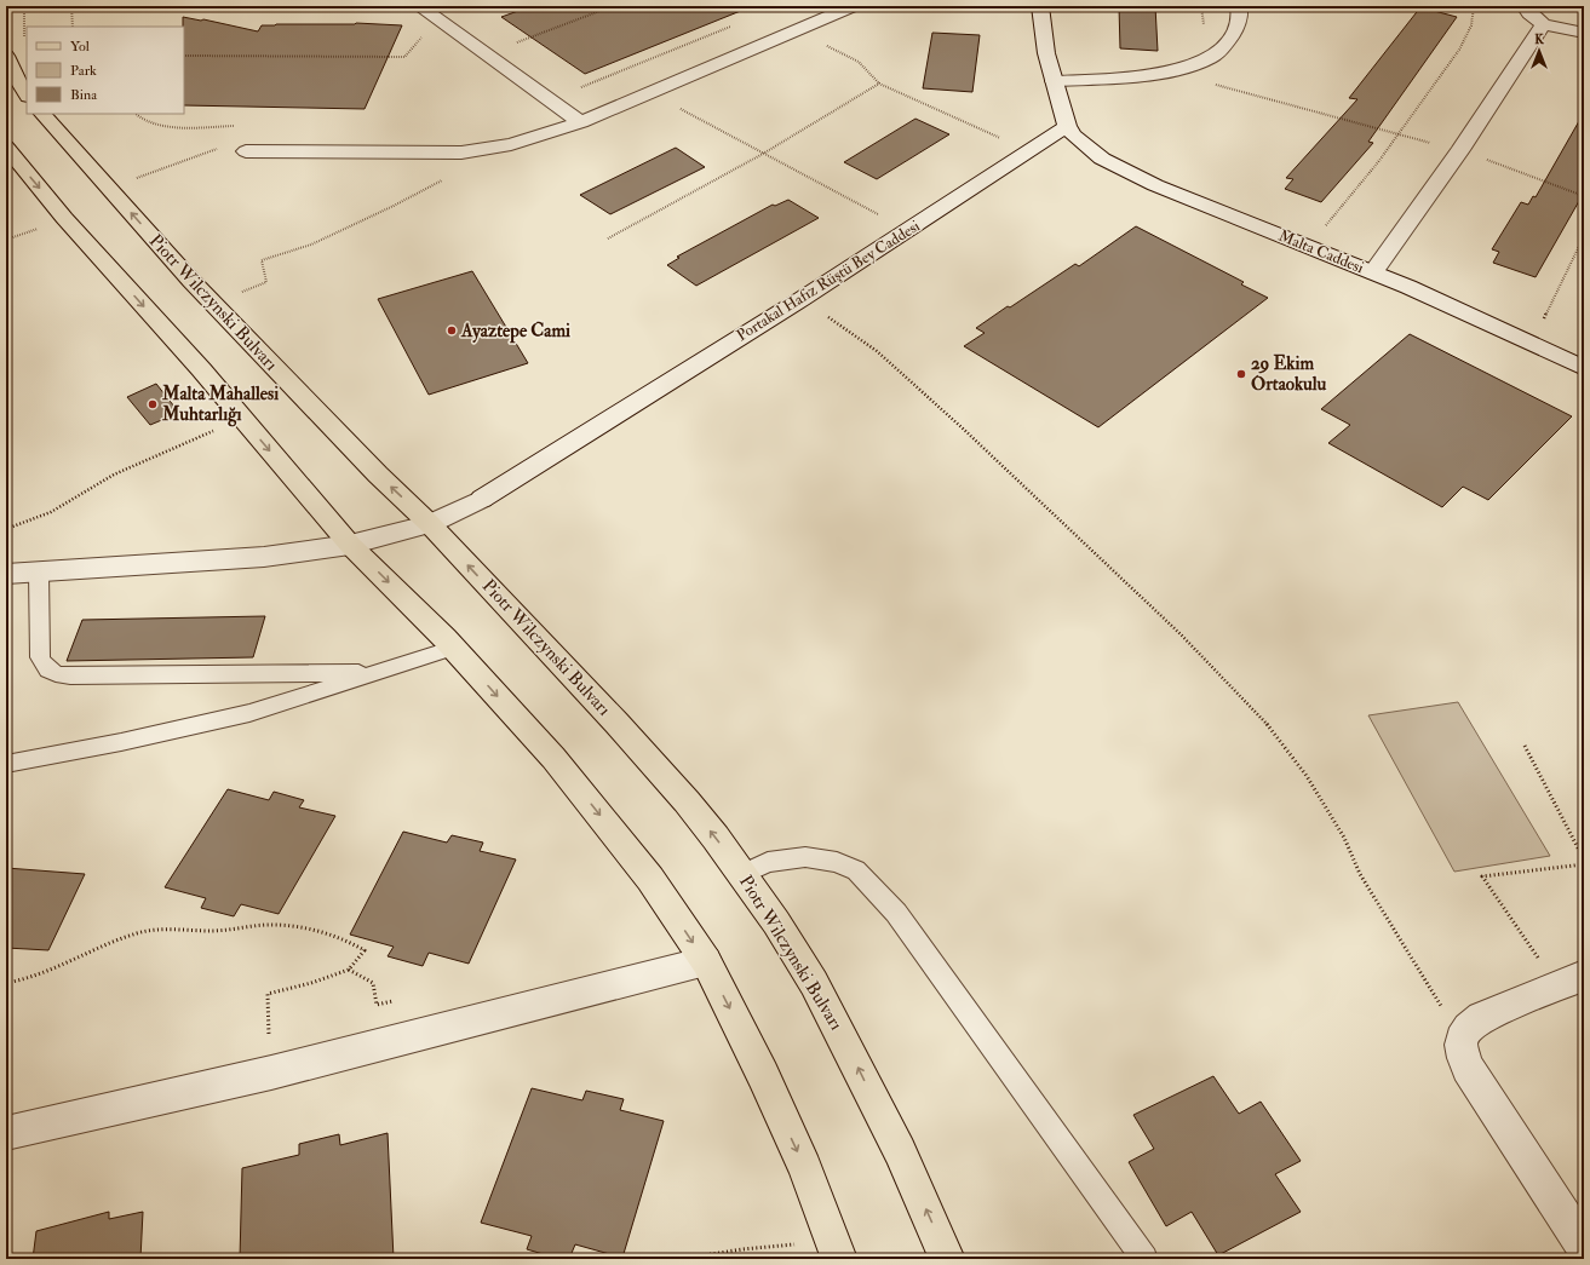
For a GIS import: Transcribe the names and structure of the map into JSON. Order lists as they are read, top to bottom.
{
  "streets": {
    "main road": ["Piotr Wilczynski Bulvarı"],
    "street": ["Malta Caddesi", "Portakal Hafız Rüştü Bey Caddesi"]
  },
  "crossings": [
    ["Malta Caddesi", "Portakal Hafız Rüştü Bey Caddesi"],
    ["Portakal Hafız Rüştü Bey Caddesi", "Piotr Wilczynski Bulvarı"]
  ],
  "places": ["Ayaztepe Cami", "29 Ekim Ortaokulu", "Malta Mahallesi Muhtarlığı"],
  "legend": ["Yol", "Park", "Bina"],
  "north": "top"
}
